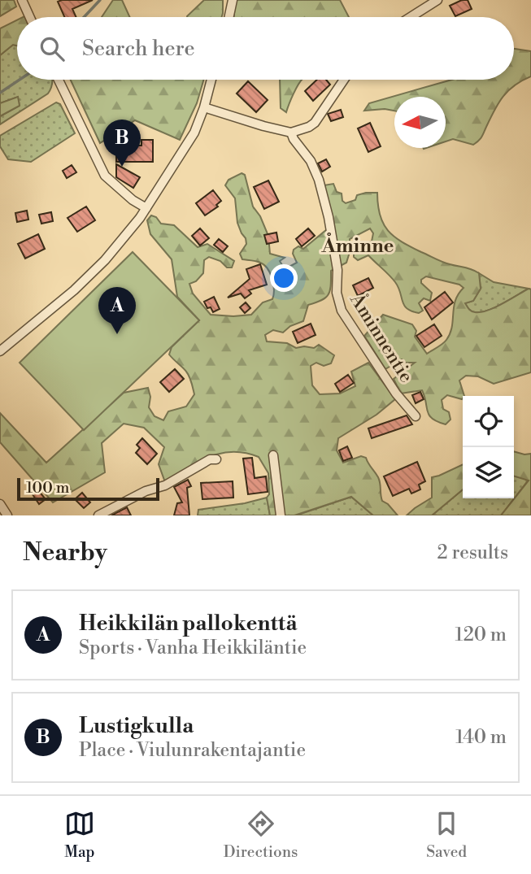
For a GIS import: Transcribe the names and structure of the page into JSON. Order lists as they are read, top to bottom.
{
  "streets": {
    "street": ["Åminnentie"]
  },
  "districts": ["Åminne"],
  "scale_bar": "100 m",
  "north": "left",
  "page": {
    "search": "Search here",
    "pins": ["B", "A"],
    "scale": "100 m",
    "heading": ["Nearby", "2 results"],
    "list": [
      {
        "mark": "A",
        "name": "Heikkilän pallokenttä",
        "note": "Sports · Vanha Heikkiläntie",
        "value": "120 m"
      },
      {
        "mark": "B",
        "name": "Lustigkulla",
        "note": "Place · Viulunrakentajantie",
        "value": "140 m"
      }
    ],
    "nav": ["Map", "Directions", "Saved"]
  }
}
